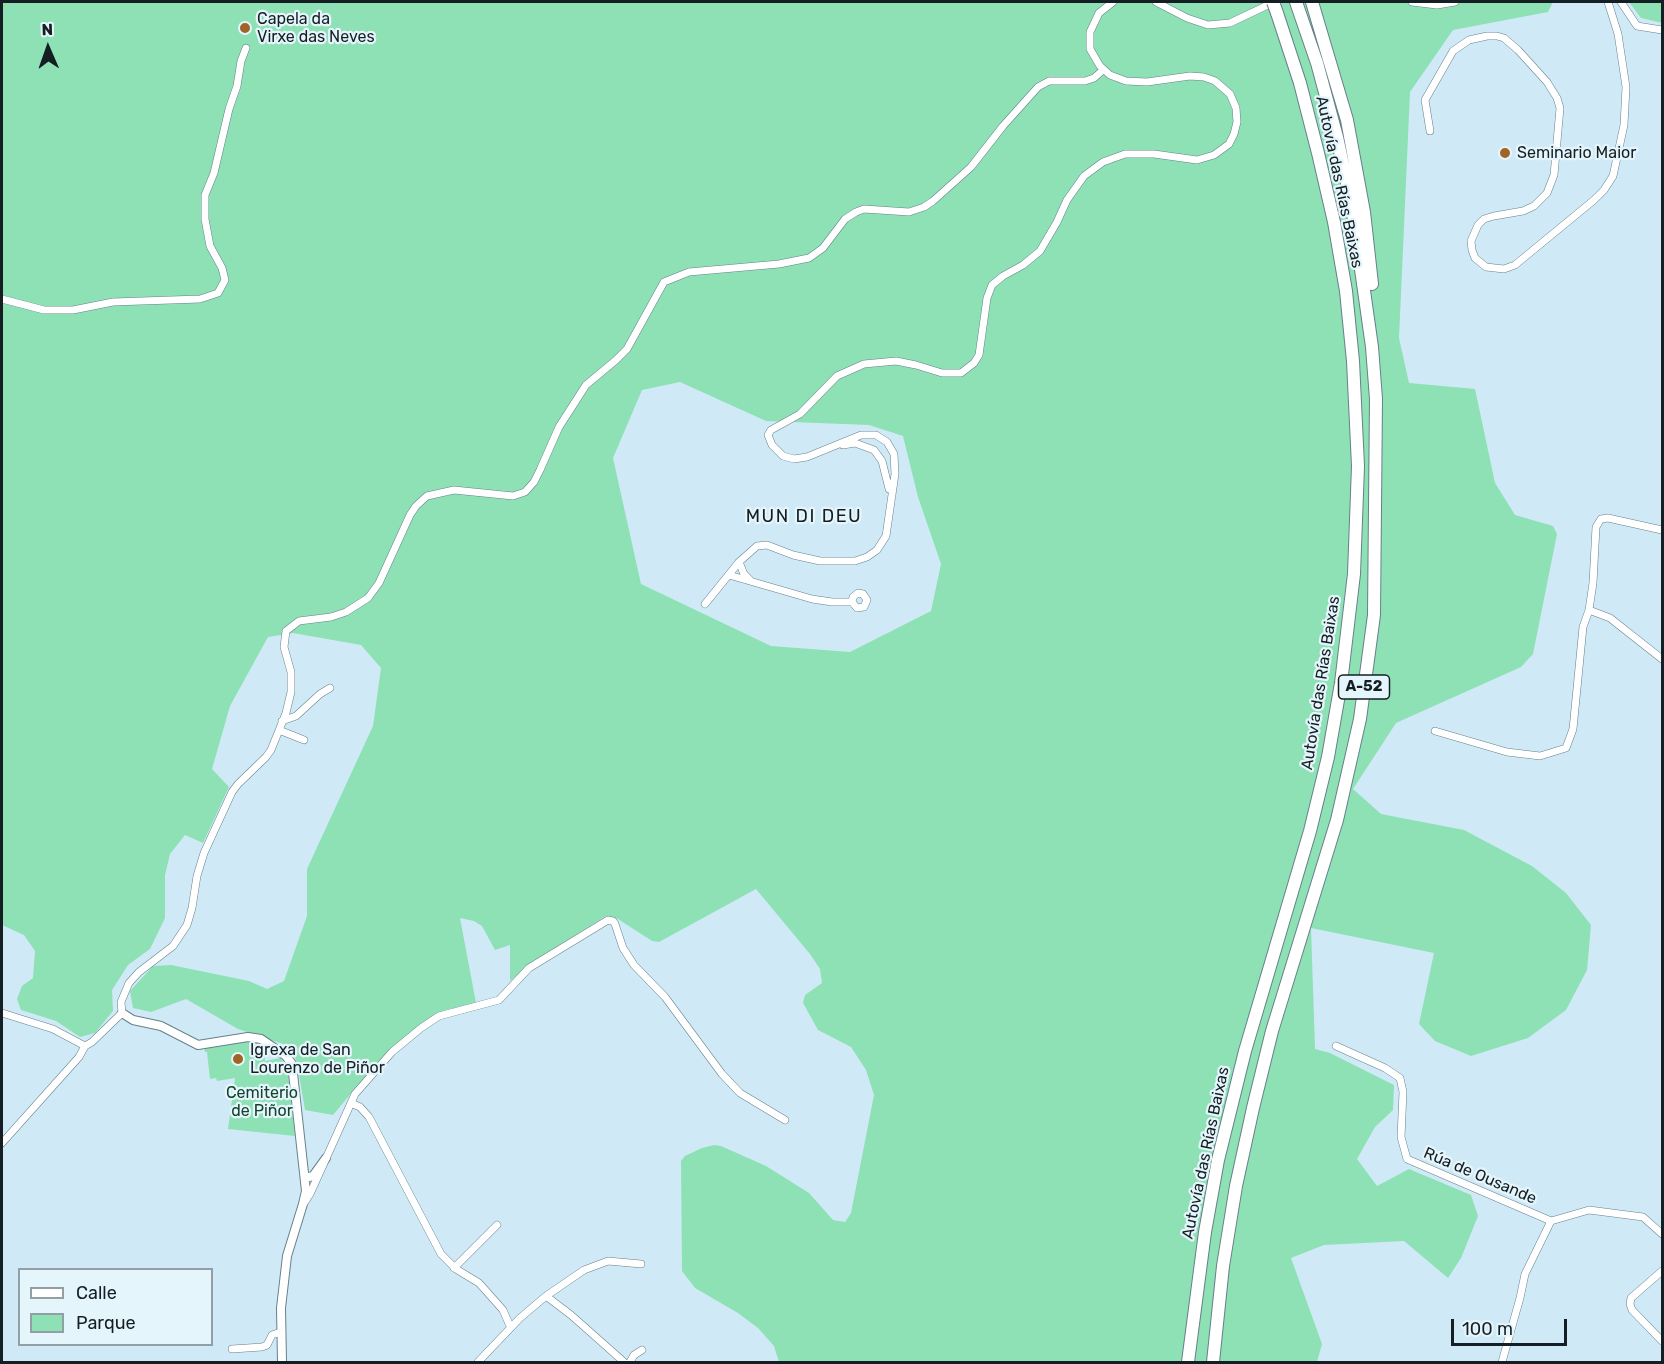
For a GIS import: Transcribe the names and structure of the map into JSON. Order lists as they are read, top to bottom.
{
  "streets": {
    "highway": ["Autovía das Rías Baixas", "A-52"],
    "street": ["Rúa de Ousande"]
  },
  "districts": ["MUN DI DEU"],
  "parks": ["Cemiterio de Piñor"],
  "places": ["Capela da Virxe das Neves", "Seminario Maior", "Igrexa de San Lourenzo de Piñor"],
  "legend": ["Calle", "Parque"],
  "scale_bar": "100 m",
  "north": "top"
}
